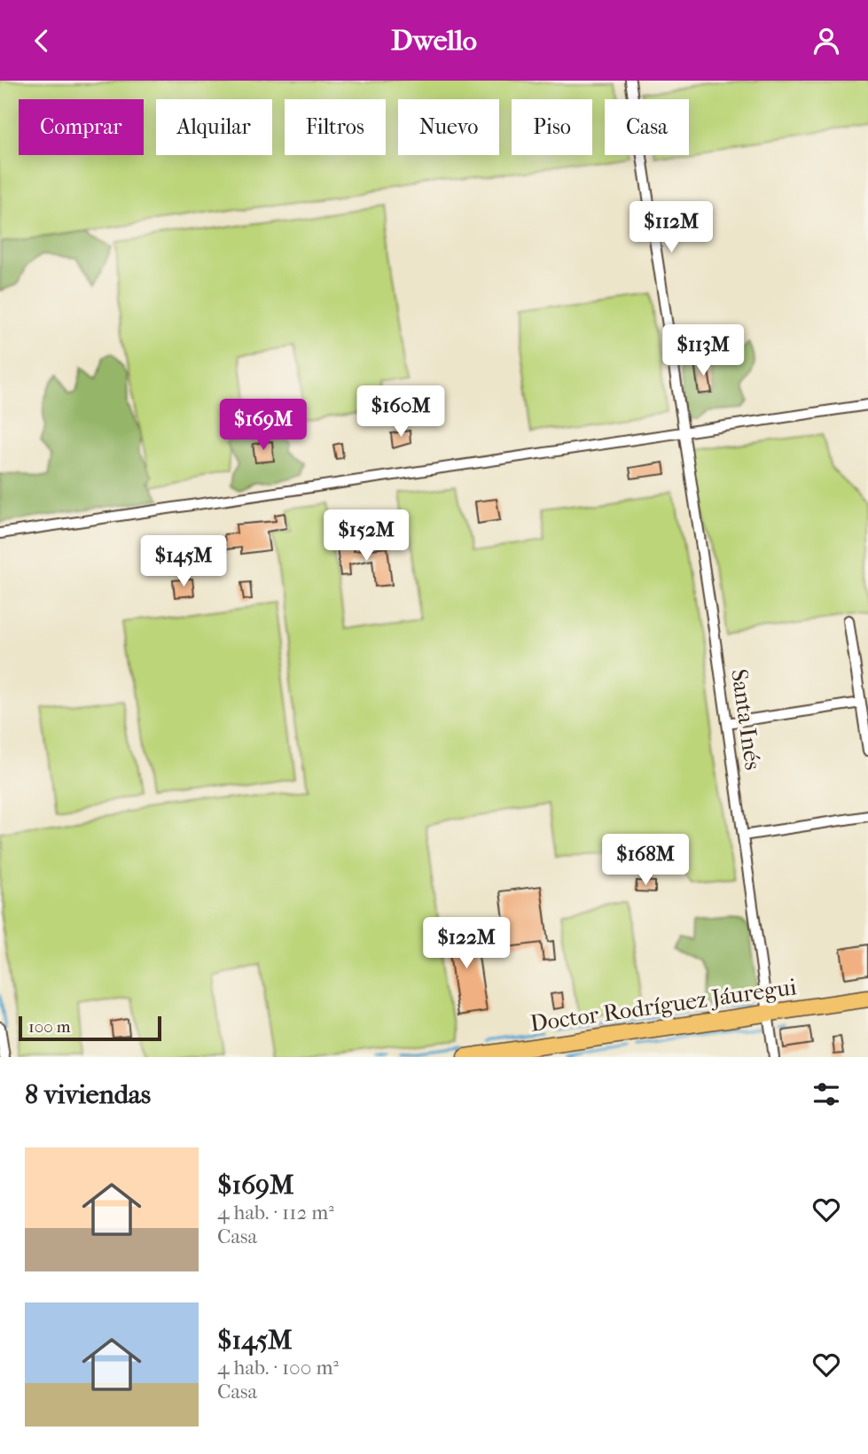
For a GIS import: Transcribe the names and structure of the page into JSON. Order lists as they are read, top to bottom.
{
  "streets": {
    "main road": ["Doctor Rodríguez Jáuregui"],
    "street": ["Santa Inés"]
  },
  "crossings": [
    ["Santa Inés", "Doctor Rodríguez Jáuregui"]
  ],
  "scale_bar": "100 m",
  "page": {
    "header": "Dwello",
    "chip": [
      "Comprar",
      "Alquilar",
      "Filtros",
      "Nuevo",
      "Piso",
      "Casa"
    ],
    "price": [
      "$112M",
      "$113M",
      "$160M",
      "$169M",
      "$152M",
      "$145M",
      "$168M",
      "$122M"
    ],
    "scale": "100 m",
    "heading": "8 viviendas",
    "list": [
      {
        "name": "$169M",
        "note": "4 hab. · 112 m² · Casa"
      },
      {
        "name": "$145M",
        "note": "4 hab. · 100 m² · Casa"
      }
    ]
  }
}
